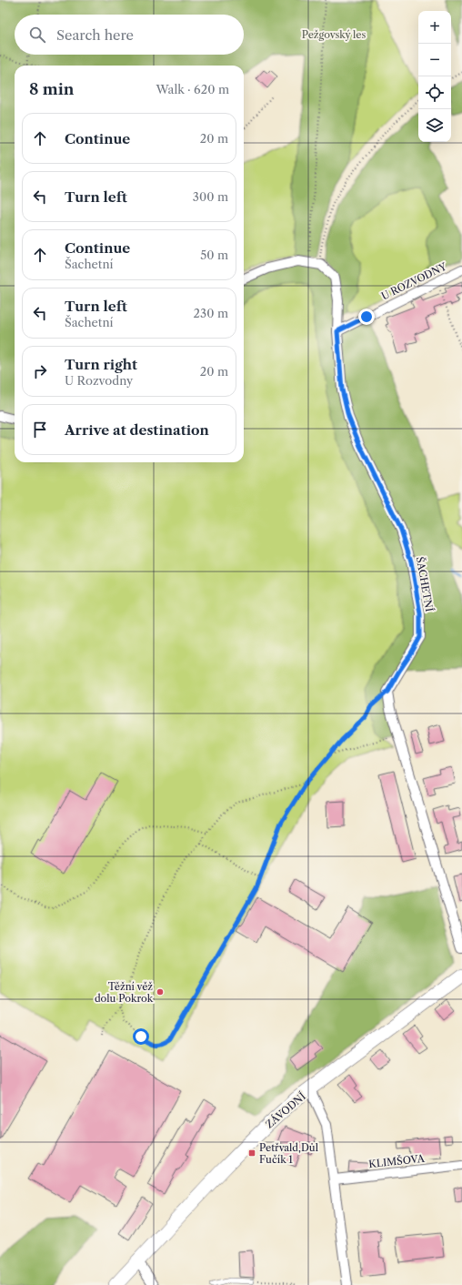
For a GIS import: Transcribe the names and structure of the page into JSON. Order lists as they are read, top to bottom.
{
  "streets": {
    "street": [
      "U ROZVODNY",
      "ŠACHETNÍ",
      "ZÁVODNÍ",
      "KLIMŠOVA"
    ]
  },
  "crossings": [
    ["U ROZVODNY", "ŠACHETNÍ"]
  ],
  "parks": ["Pežgovský les"],
  "places": {
    "other": ["Těžní věž dolu Pokrok"],
    "transit": ["Petřvald,Důl Fučík 1"]
  },
  "page": {
    "map_buttons": ["+", "−"],
    "search": "Search here",
    "heading": ["8 min", "Walk · 620 m"],
    "list": [
      ["Continue", "20 m"],
      ["Turn left", "300 m"],
      ["Continue", "Šachetní", "50 m"],
      ["Turn left", "Šachetní", "230 m"],
      ["Turn right", "U Rozvodny", "20 m"],
      "Arrive at destination"
    ]
  }
}
